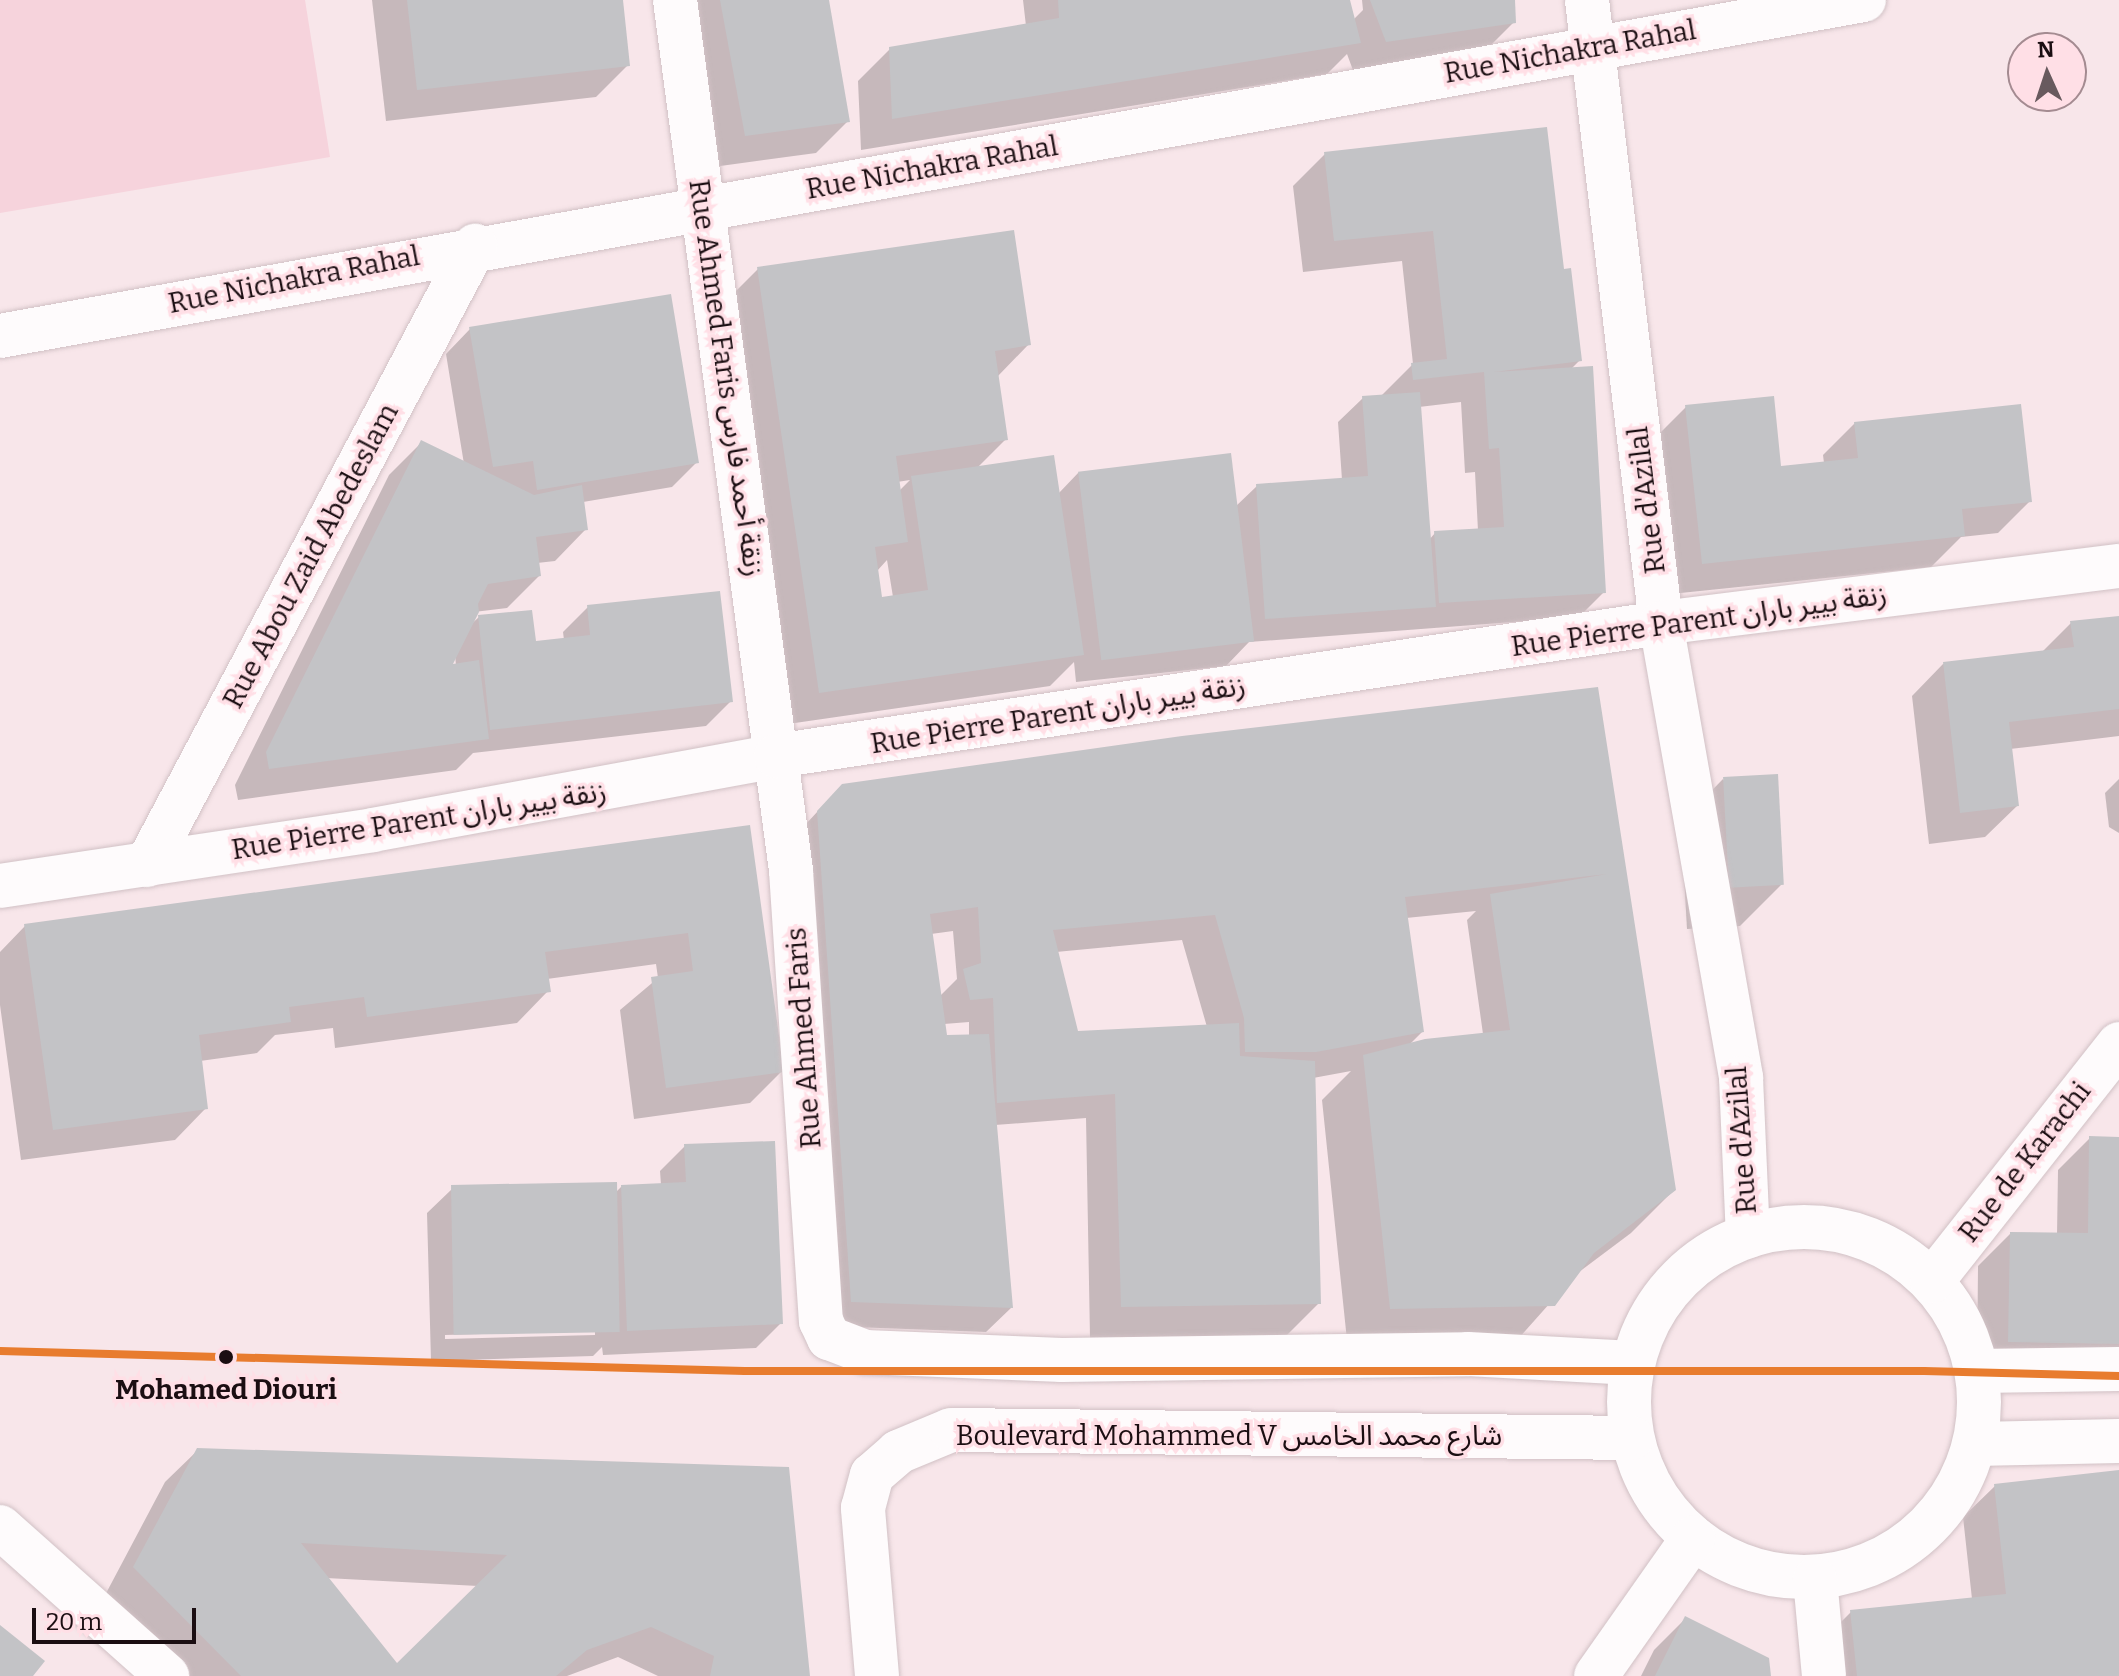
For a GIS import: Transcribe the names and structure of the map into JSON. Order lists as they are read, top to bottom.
{
  "streets": {
    "street": [
      "Rue Nichakra Rahal",
      "Rue Ahmed Faris زنقة أحمد فارس",
      "Rue d'Azilal",
      "Rue Abou Zaid Abedeslam",
      "Rue Pierre Parent زنقة بيير باران",
      "Rue Ahmed Faris",
      "Rue de Karachi",
      "Boulevard Mohammed V شارع محمد الخامس"
    ]
  },
  "crossings": [
    ["Rue Nichakra Rahal", "Rue Ahmed Faris زنقة أحمد فارس"],
    ["Rue Nichakra Rahal", "Rue d'Azilal"],
    ["Rue Nichakra Rahal", "Rue Abou Zaid Abedeslam"],
    ["Rue Ahmed Faris زنقة أحمد فارس", "Rue Pierre Parent زنقة بيير باران"],
    ["Rue Ahmed Faris زنقة أحمد فارس", "Rue Ahmed Faris"],
    ["Rue d'Azilal", "Rue Pierre Parent زنقة بيير باران"],
    ["Rue Abou Zaid Abedeslam", "Rue Pierre Parent زنقة بيير باران"],
    ["Rue Pierre Parent زنقة بيير باران", "Rue Ahmed Faris"]
  ],
  "places": ["Mohamed Diouri"],
  "scale_bar": "20 m",
  "north": "top"
}
